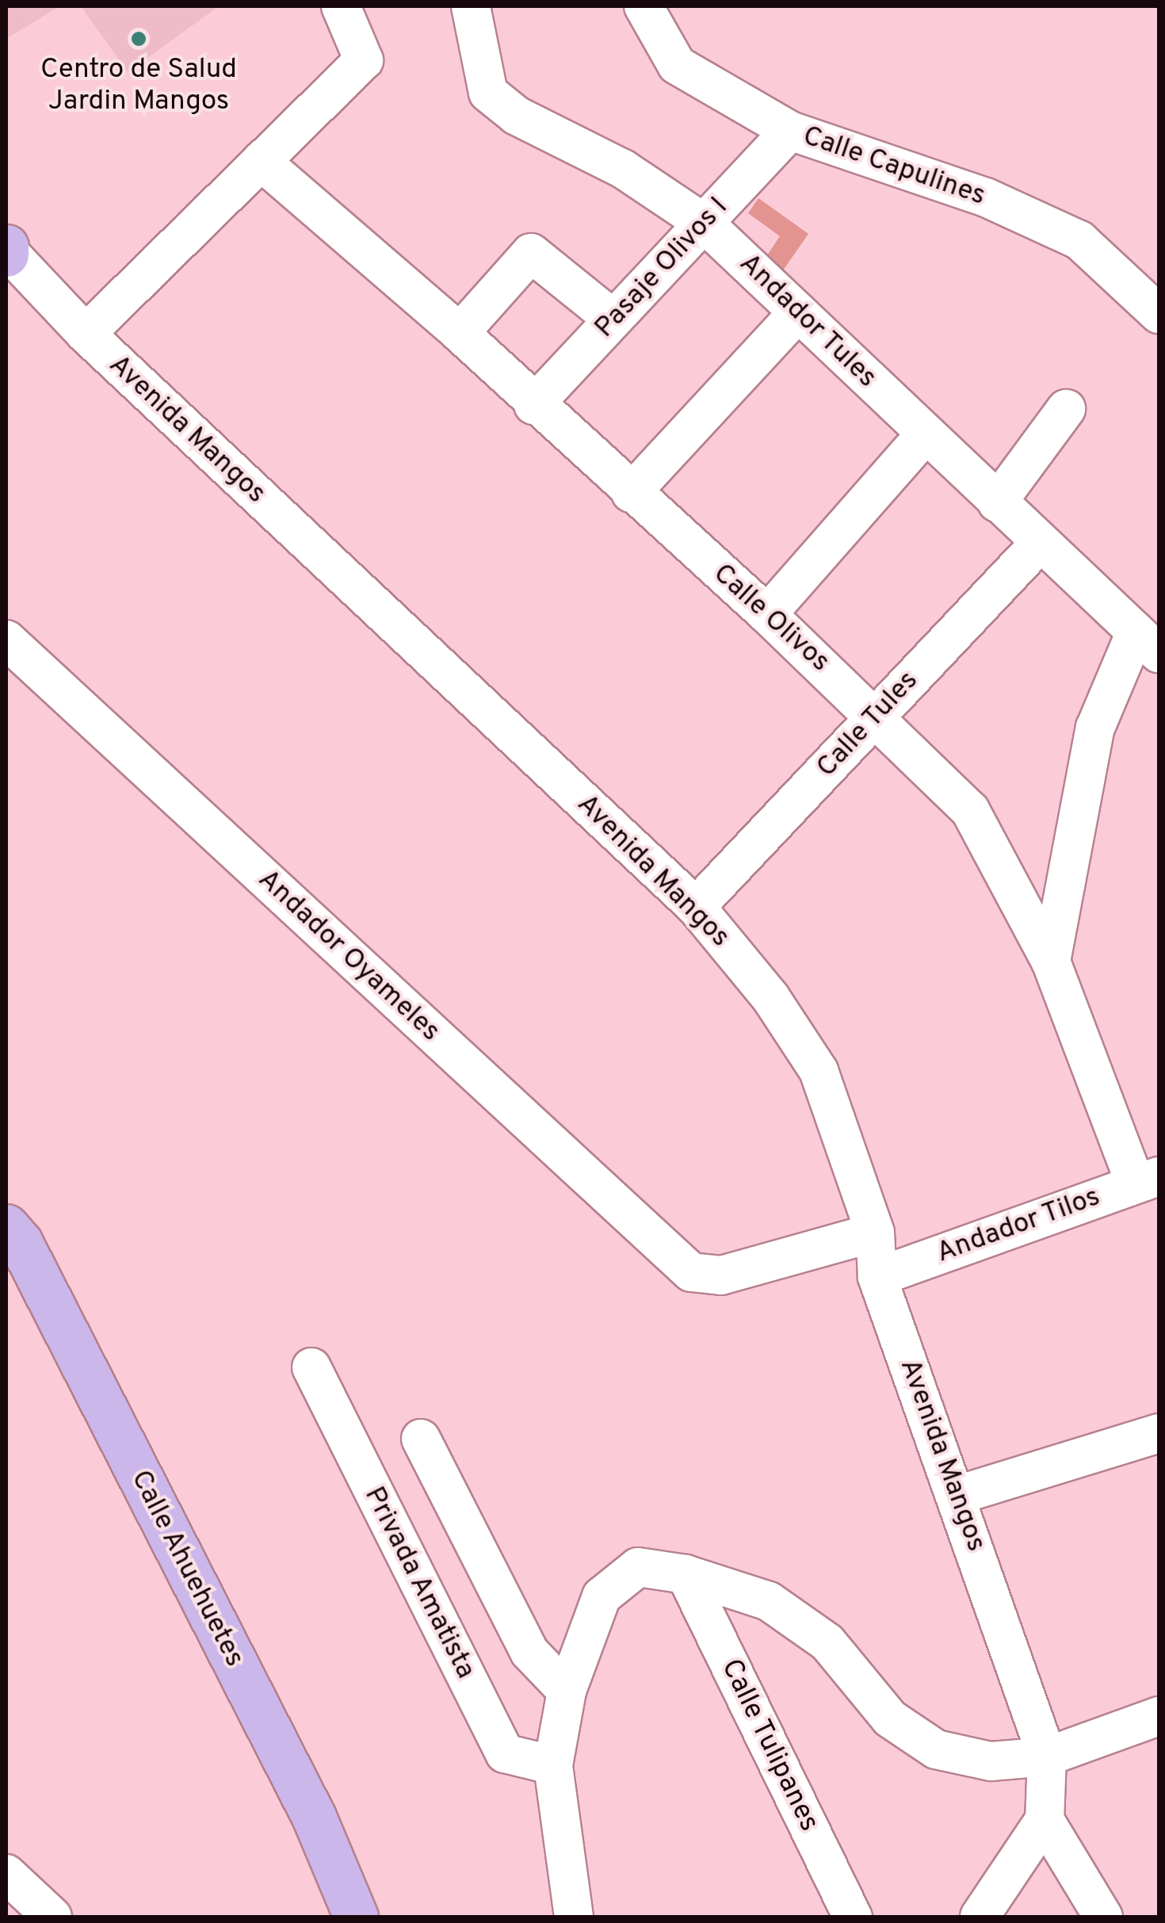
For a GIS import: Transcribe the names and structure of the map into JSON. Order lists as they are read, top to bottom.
{
  "streets": {
    "main road": ["Calle Ahuehuetes"],
    "street": [
      "Calle Capulines",
      "Pasaje Olivos I",
      "Andador Tules",
      "Avenida Mangos",
      "Calle Olivos",
      "Calle Tules",
      "Andador Oyameles",
      "Andador Tilos",
      "Privada Amatista",
      "Calle Tulipanes"
    ]
  },
  "crossings": [
    ["Calle Capulines", "Pasaje Olivos I"],
    ["Pasaje Olivos I", "Andador Tules"],
    ["Pasaje Olivos I", "Calle Olivos"],
    ["Andador Tules", "Calle Tules"],
    ["Avenida Mangos", "Calle Olivos"],
    ["Avenida Mangos", "Calle Tules"],
    ["Avenida Mangos", "Andador Oyameles"],
    ["Avenida Mangos", "Andador Tilos"],
    ["Calle Olivos", "Calle Tules"],
    ["Calle Olivos", "Andador Tilos"]
  ],
  "places": ["Centro de Salud Jardin Mangos"]
}
